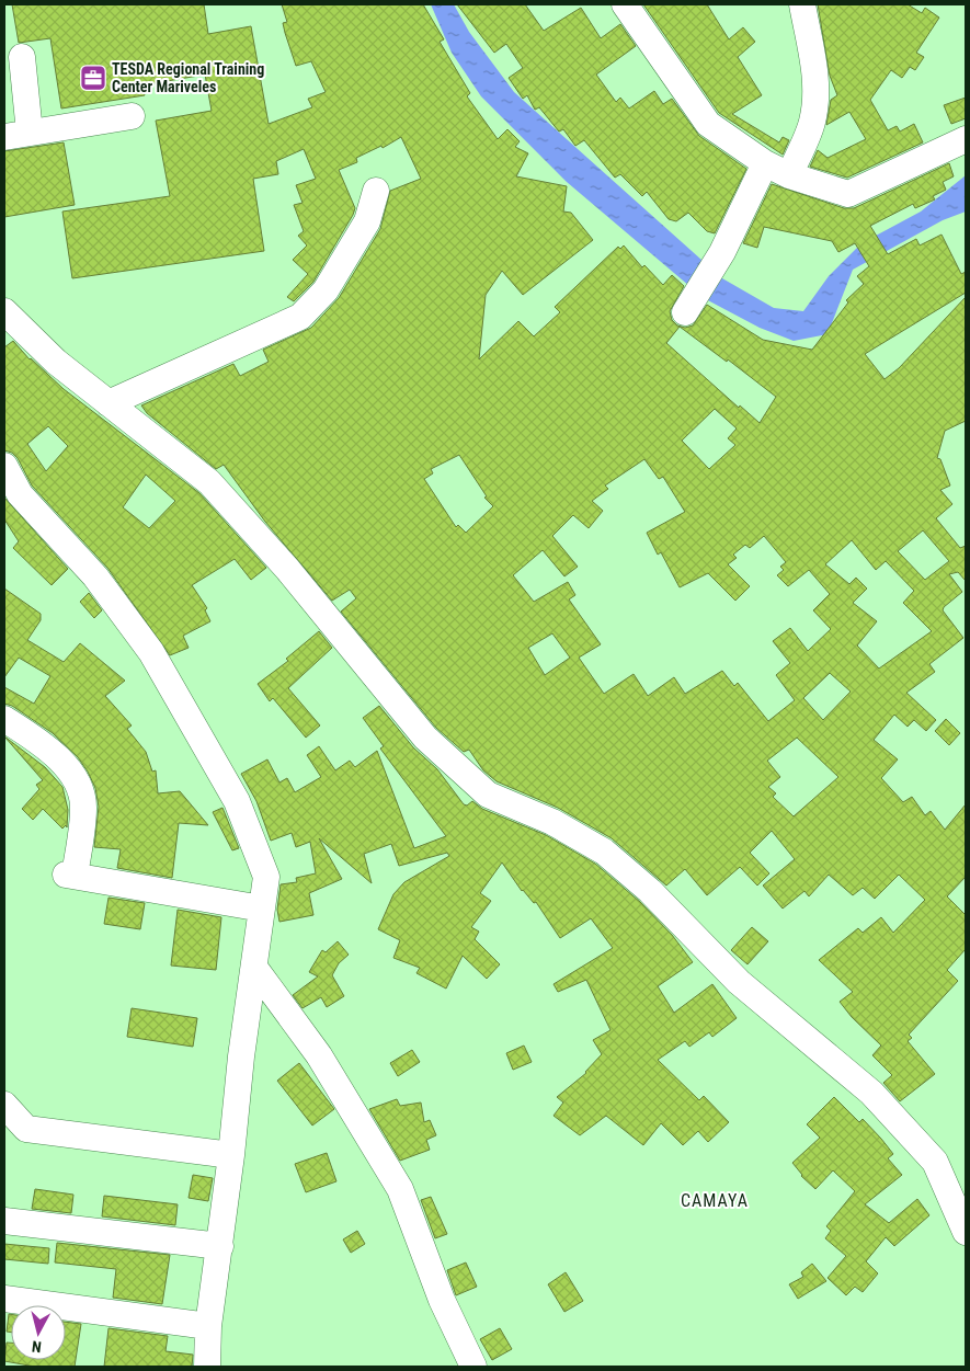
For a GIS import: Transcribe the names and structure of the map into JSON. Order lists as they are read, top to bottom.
{
  "districts": ["CAMAYA"],
  "places": {
    "office": ["TESDA Regional Training Center Mariveles"]
  },
  "north": "bottom"
}
